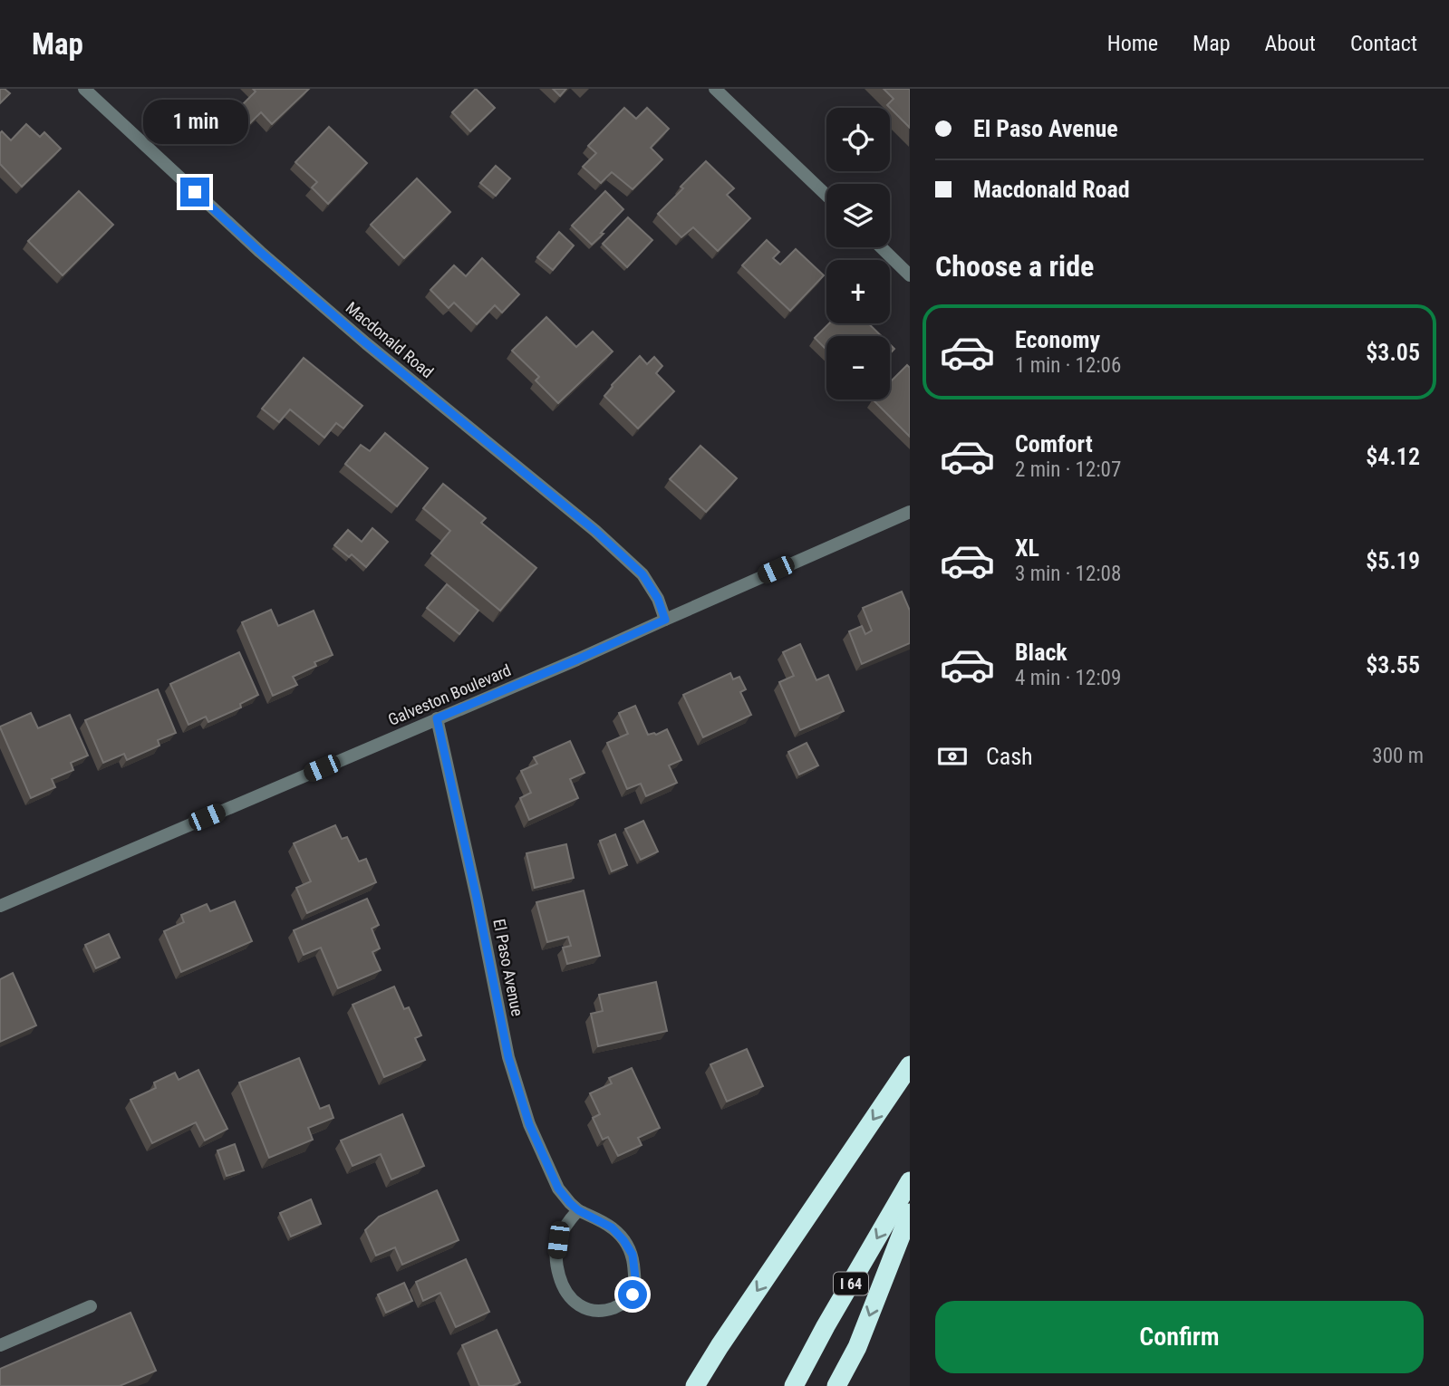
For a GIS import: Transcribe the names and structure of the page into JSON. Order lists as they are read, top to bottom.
{
  "streets": {
    "highway": ["I 64"],
    "street": ["Macdonald Road", "Galveston Boulevard", "El Paso Avenue"]
  },
  "crossings": [
    ["Macdonald Road", "Galveston Boulevard"],
    ["Galveston Boulevard", "El Paso Avenue"]
  ],
  "page": {
    "header": "Map",
    "nav": [
      "Home",
      "Map",
      "About",
      "Contact"
    ],
    "banner": ["El Paso Avenue", "Macdonald Road"],
    "bubble": "1 min",
    "map_buttons": ["+", "−"],
    "heading": "Choose a ride",
    "list": [
      {
        "name": "Economy",
        "note": "1 min · 12:06",
        "value": "$3.05"
      },
      {
        "name": "Comfort",
        "note": "2 min · 12:07",
        "value": "$4.12"
      },
      {
        "name": "XL",
        "note": "3 min · 12:08",
        "value": "$5.19"
      },
      {
        "name": "Black",
        "note": "4 min · 12:09",
        "value": "$3.55"
      }
    ],
    "pay": ["Cash", "300 m"],
    "buttons": "Confirm"
  }
}
